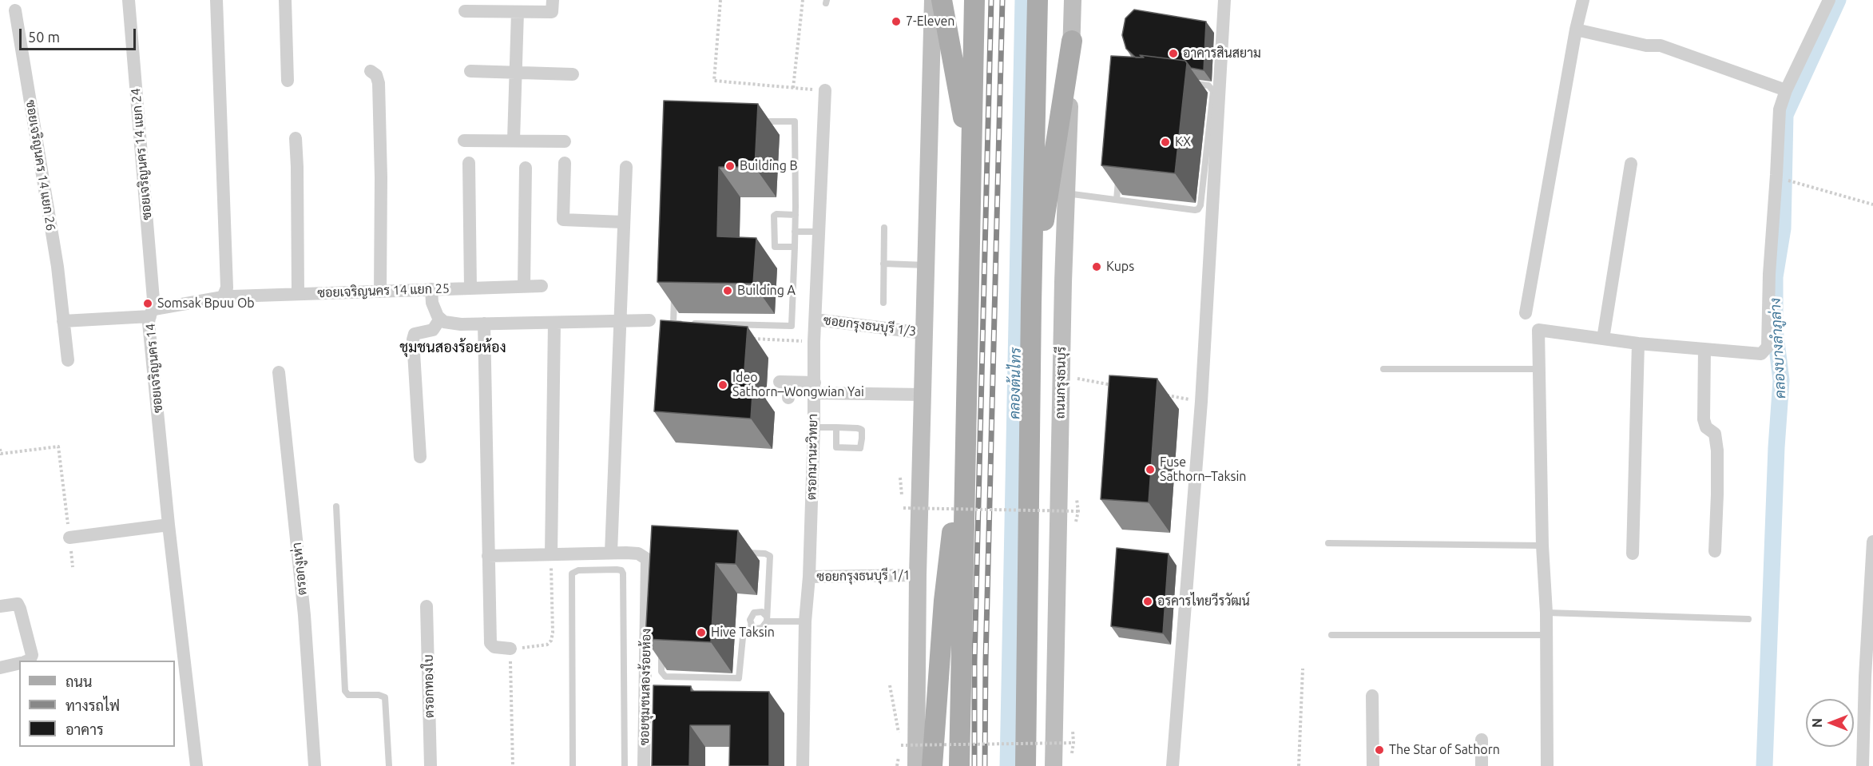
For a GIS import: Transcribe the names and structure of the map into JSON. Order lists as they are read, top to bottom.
{
  "streets": {
    "main road": ["ถนนกรุงธนบุรี"],
    "street": [
      "ซอยเจริญนคร 14 แยก 24",
      "ซอยเจริญนคร 14 แยก 26",
      "ซอยเจริญนคร 14 แยก 25",
      "ซอยกรุงธนบุรี 1/3",
      "ซอยเจริญนคร 14",
      "ตรอกมานะวิทยา",
      "ตรอกงูเห่า",
      "ซอยกรุงธนบุรี 1/1",
      "ตรอกทองใบ",
      "ซอยชุมชนสองร้อยห้อง"
    ]
  },
  "crossings": [
    ["ซอยเจริญนคร 14 แยก 24", "ซอยเจริญนคร 14"],
    ["ซอยเจริญนคร 14 แยก 25", "ซอยเจริญนคร 14"],
    ["ซอยกรุงธนบุรี 1/3", "ตรอกมานะวิทยา"],
    ["ตรอกมานะวิทยา", "ซอยกรุงธนบุรี 1/1"]
  ],
  "districts": ["ชุมชนสองร้อยห้อง"],
  "water": ["คลองบางลำภูล่าง", "คลองต้นไทร"],
  "places": [
    "7-Eleven",
    "อาคารสินสยาม",
    "KX",
    "Building B",
    "Kups",
    "Building A",
    "Somsak Bpuu Ob",
    "Ideo Sathorn–Wongwian Yai",
    "Fuse Sathorn–Taksin",
    "อรคารไทยวีรวัฒน์",
    "Hive Taksin",
    "The Star of Sathorn"
  ],
  "legend": ["ถนน", "ทางรถไฟ", "อาคาร"],
  "scale_bar": "50 m",
  "north": "left"
}
